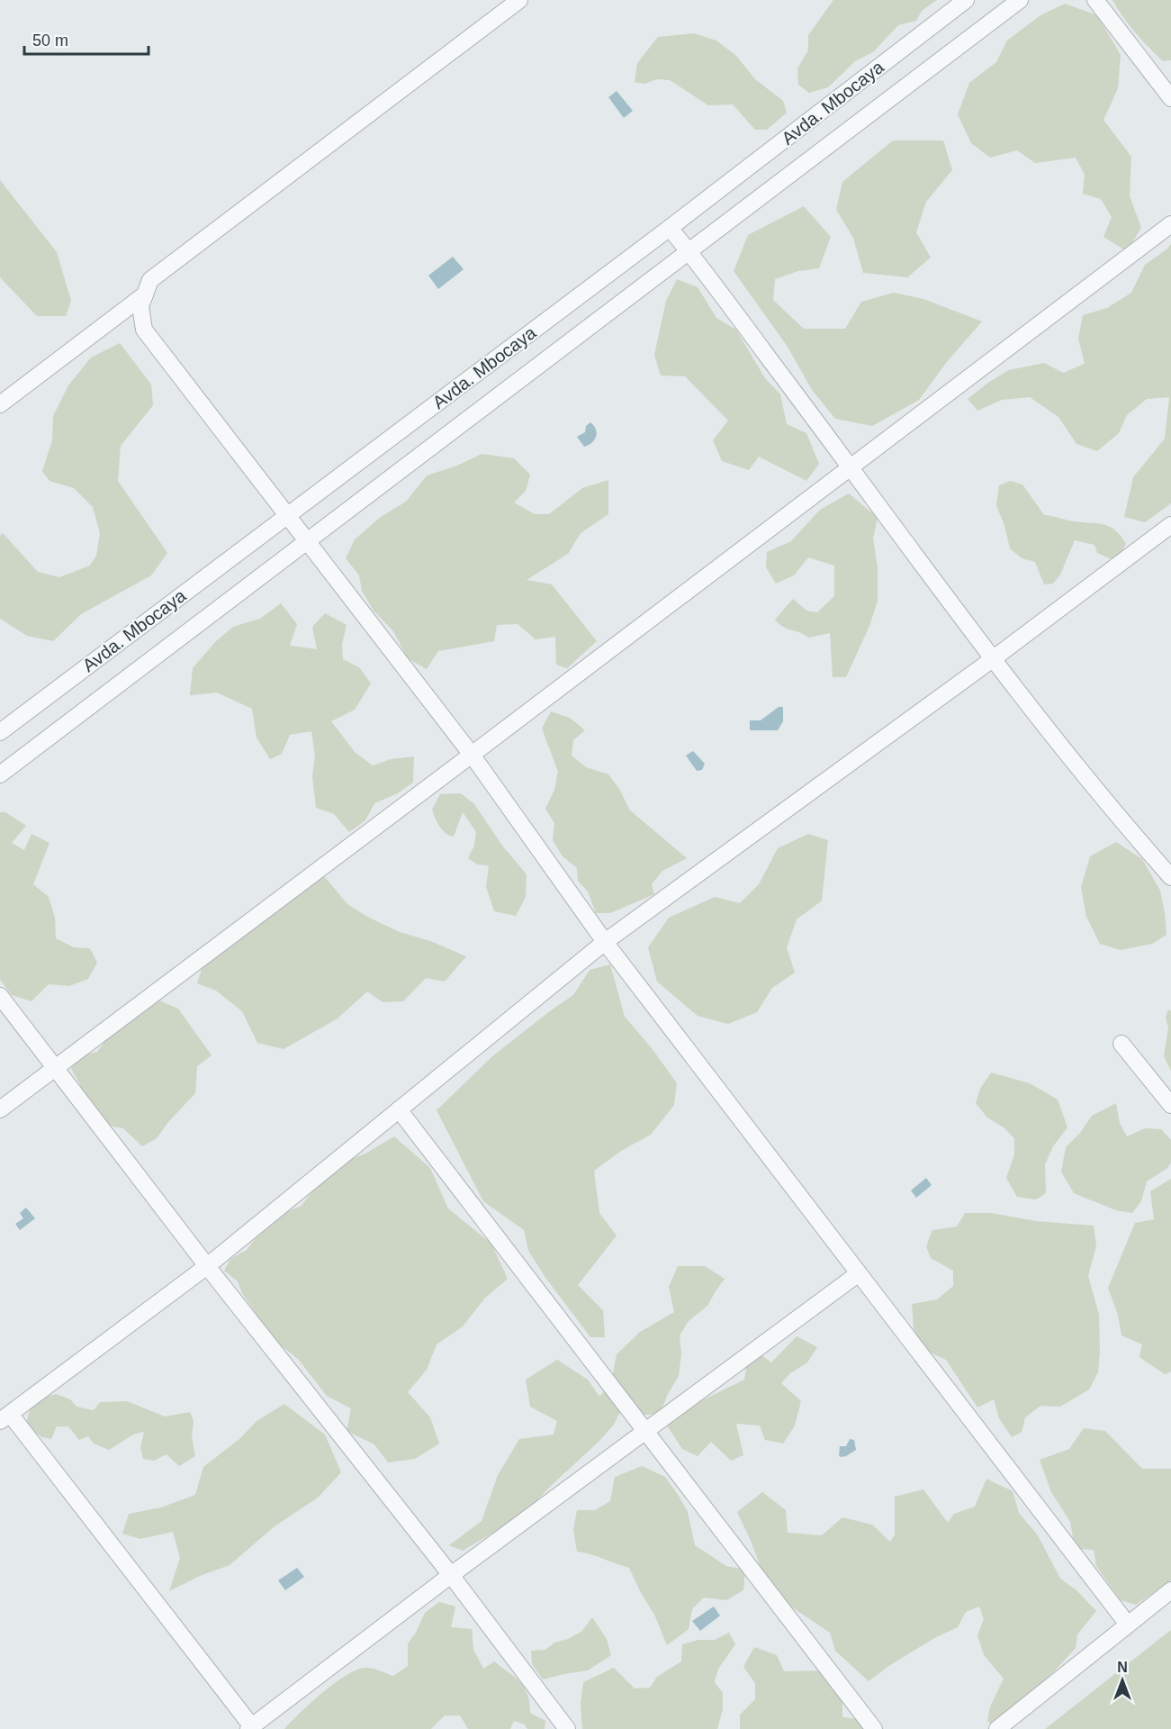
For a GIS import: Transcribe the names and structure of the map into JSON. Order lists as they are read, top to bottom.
{
  "streets": {
    "street": ["Avda. Mbocaya"]
  },
  "scale_bar": "50 m",
  "north": "top"
}
